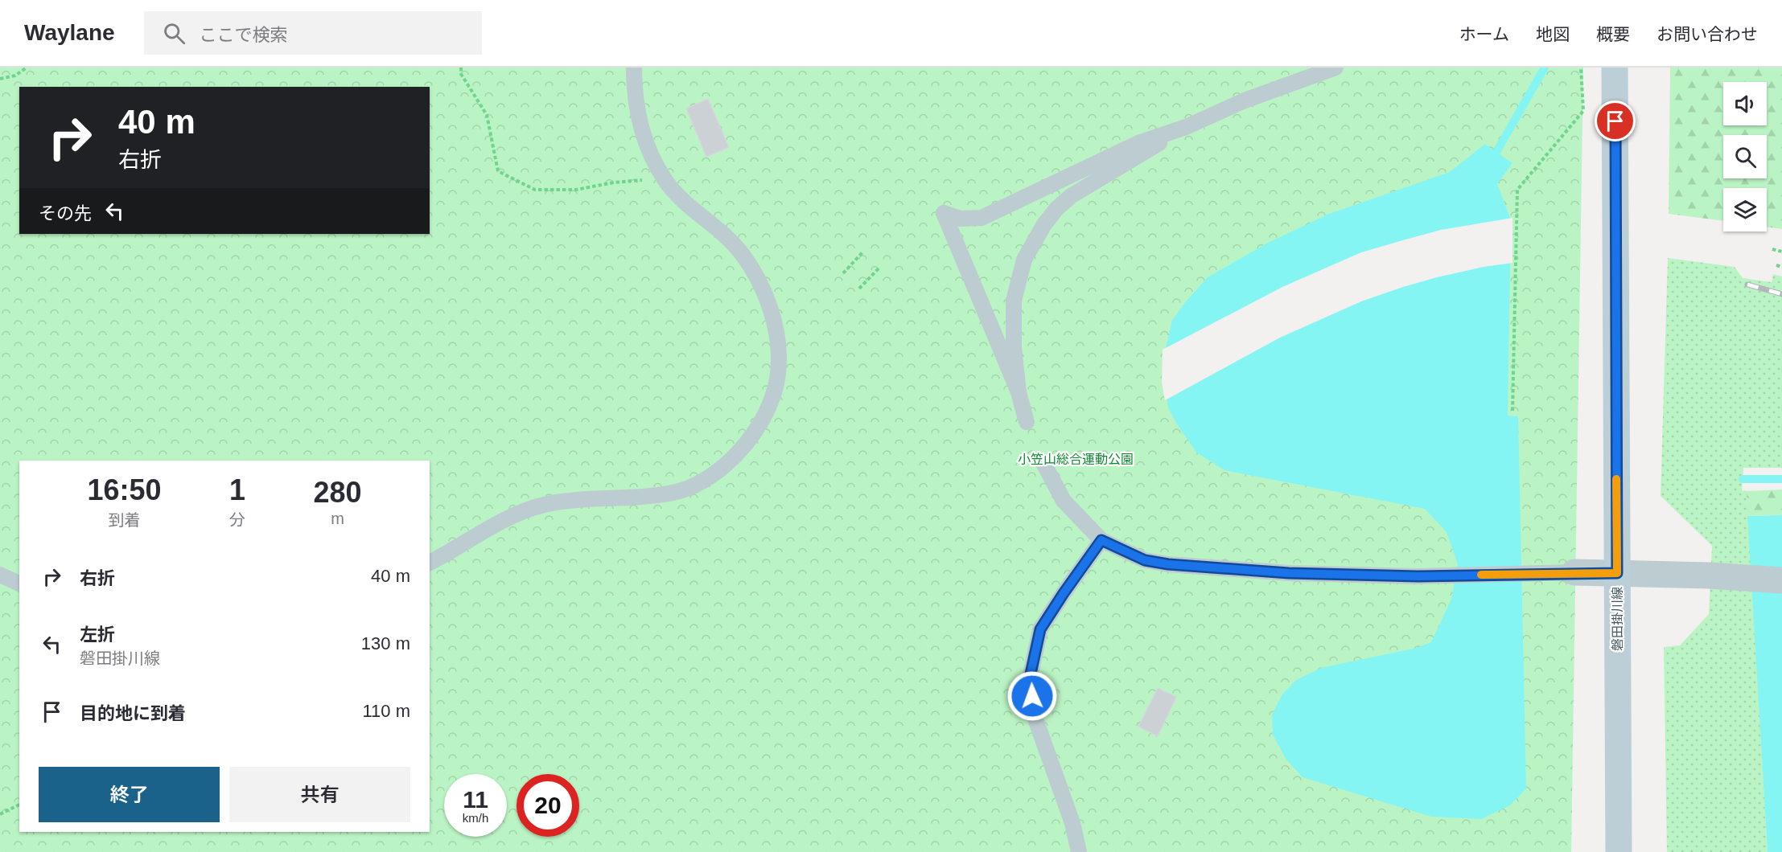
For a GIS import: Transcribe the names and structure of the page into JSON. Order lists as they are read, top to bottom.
{
  "streets": {
    "main road": ["磐田掛川線"]
  },
  "parks": ["小笠山総合運動公園"],
  "page": {
    "header": "Waylane",
    "search": "ここで検索",
    "nav": [
      "ホーム",
      "地図",
      "概要",
      "お問い合わせ"
    ],
    "turn": ["40 m", "右折"],
    "then": "その先",
    "eta": [
      "16:50",
      "到着",
      "1",
      "分",
      "280",
      "m"
    ],
    "list": [
      {
        "name": "右折",
        "value": "40 m"
      },
      {
        "name": "左折",
        "note": "磐田掛川線",
        "value": "130 m"
      },
      {
        "name": "目的地に到着",
        "value": "110 m"
      }
    ],
    "buttons": ["終了", "共有"],
    "speed": "11 km/h",
    "limit": "20"
  }
}
